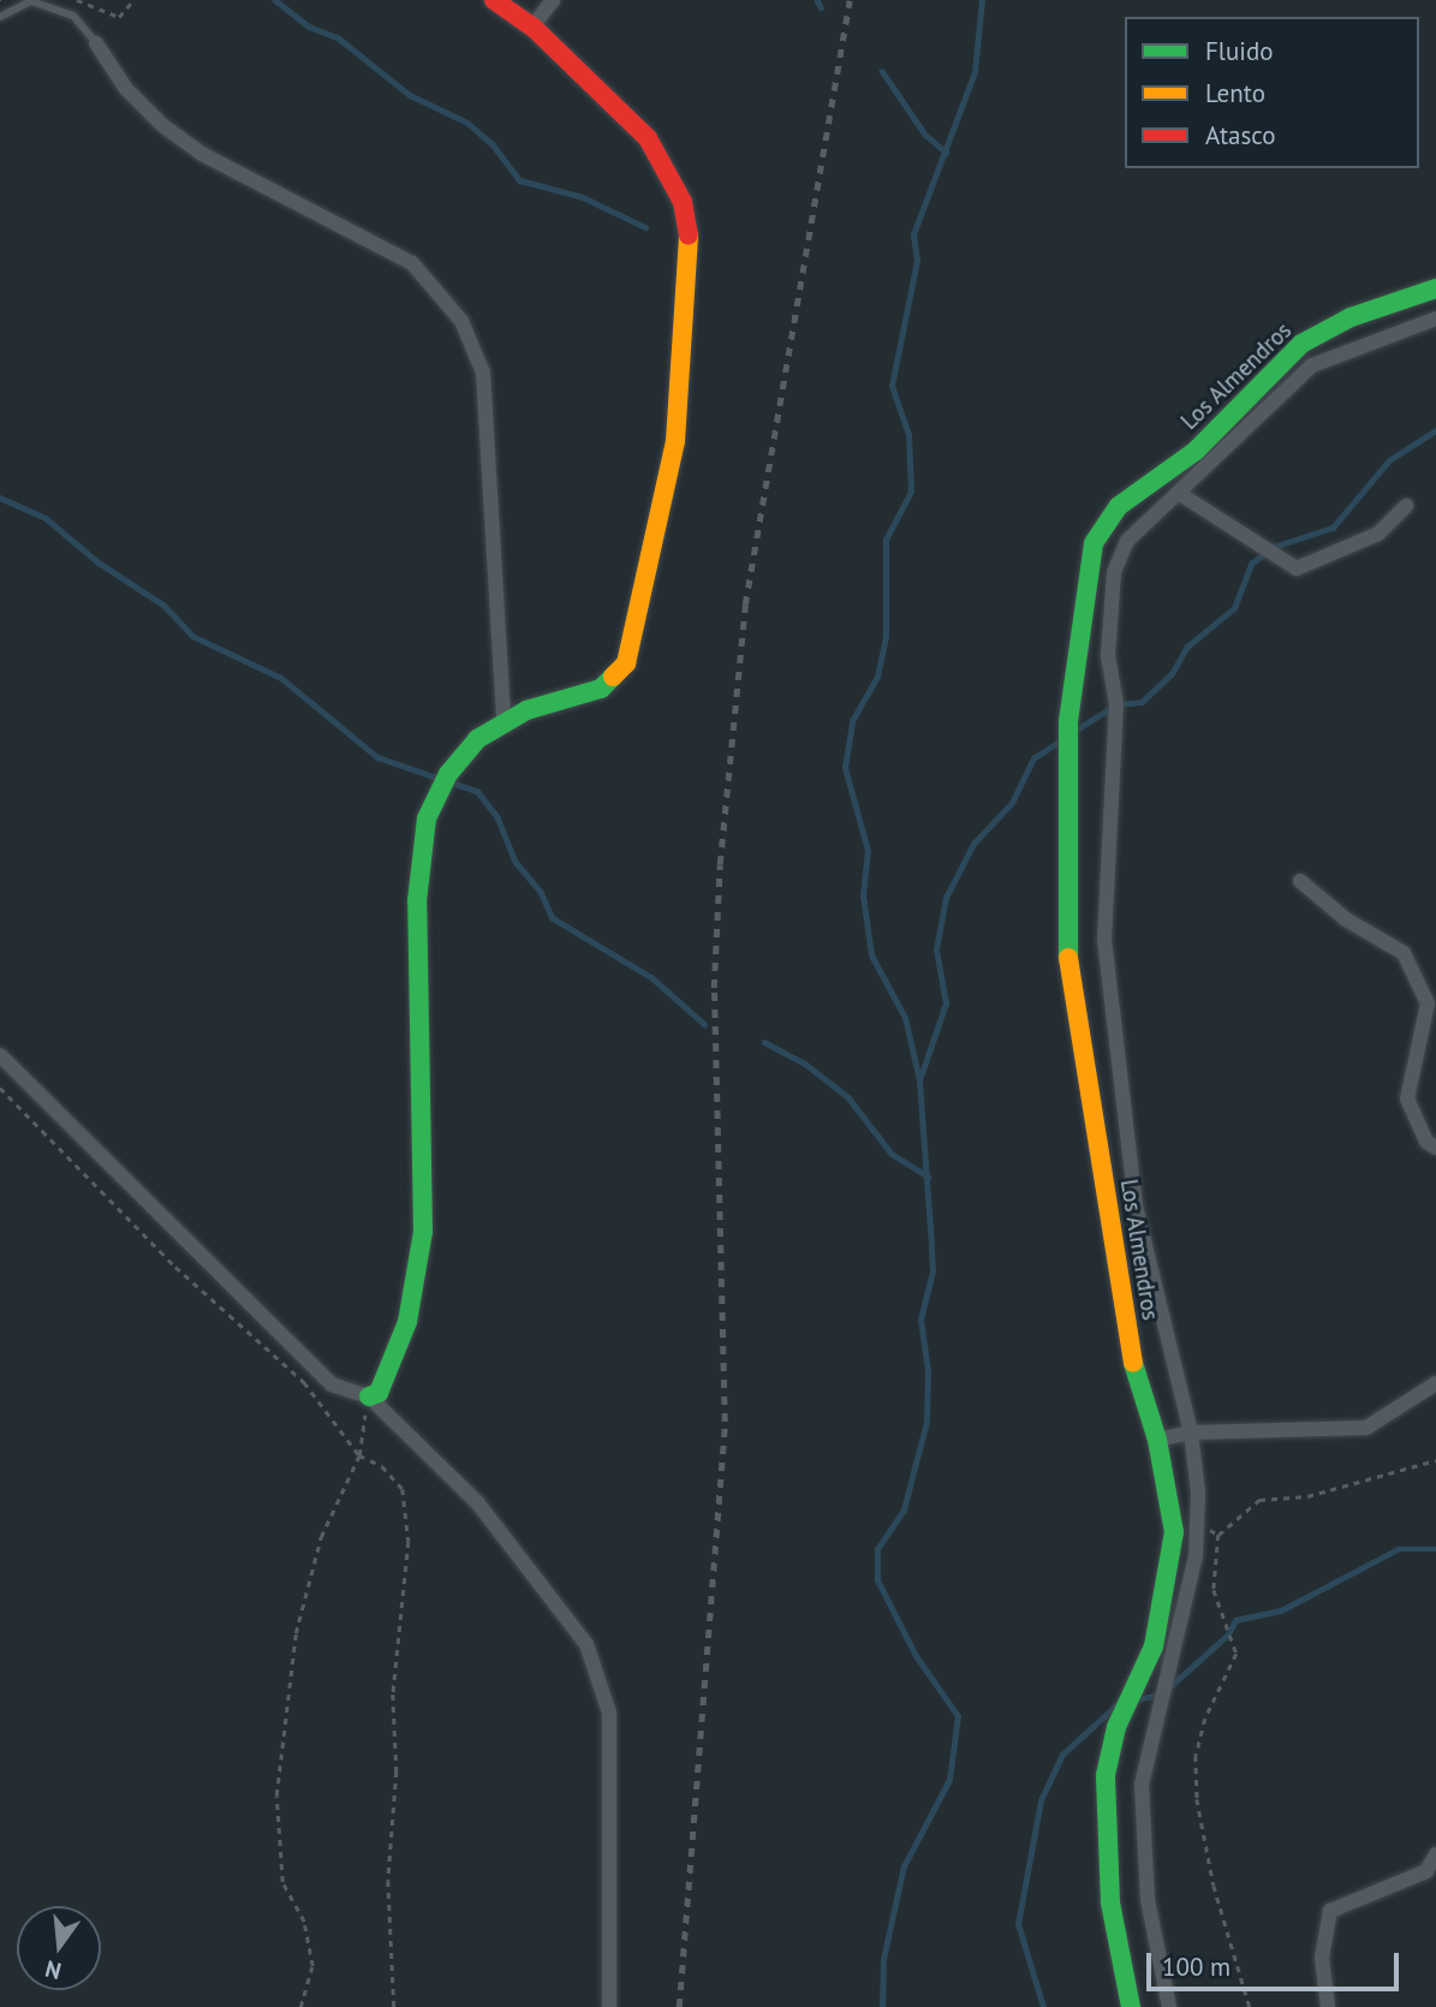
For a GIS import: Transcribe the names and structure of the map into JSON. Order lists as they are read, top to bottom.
{
  "streets": {
    "street": ["Los Almendros"]
  },
  "legend": ["Fluido", "Lento", "Atasco"],
  "scale_bar": "100 m",
  "north": "bottom"
}
